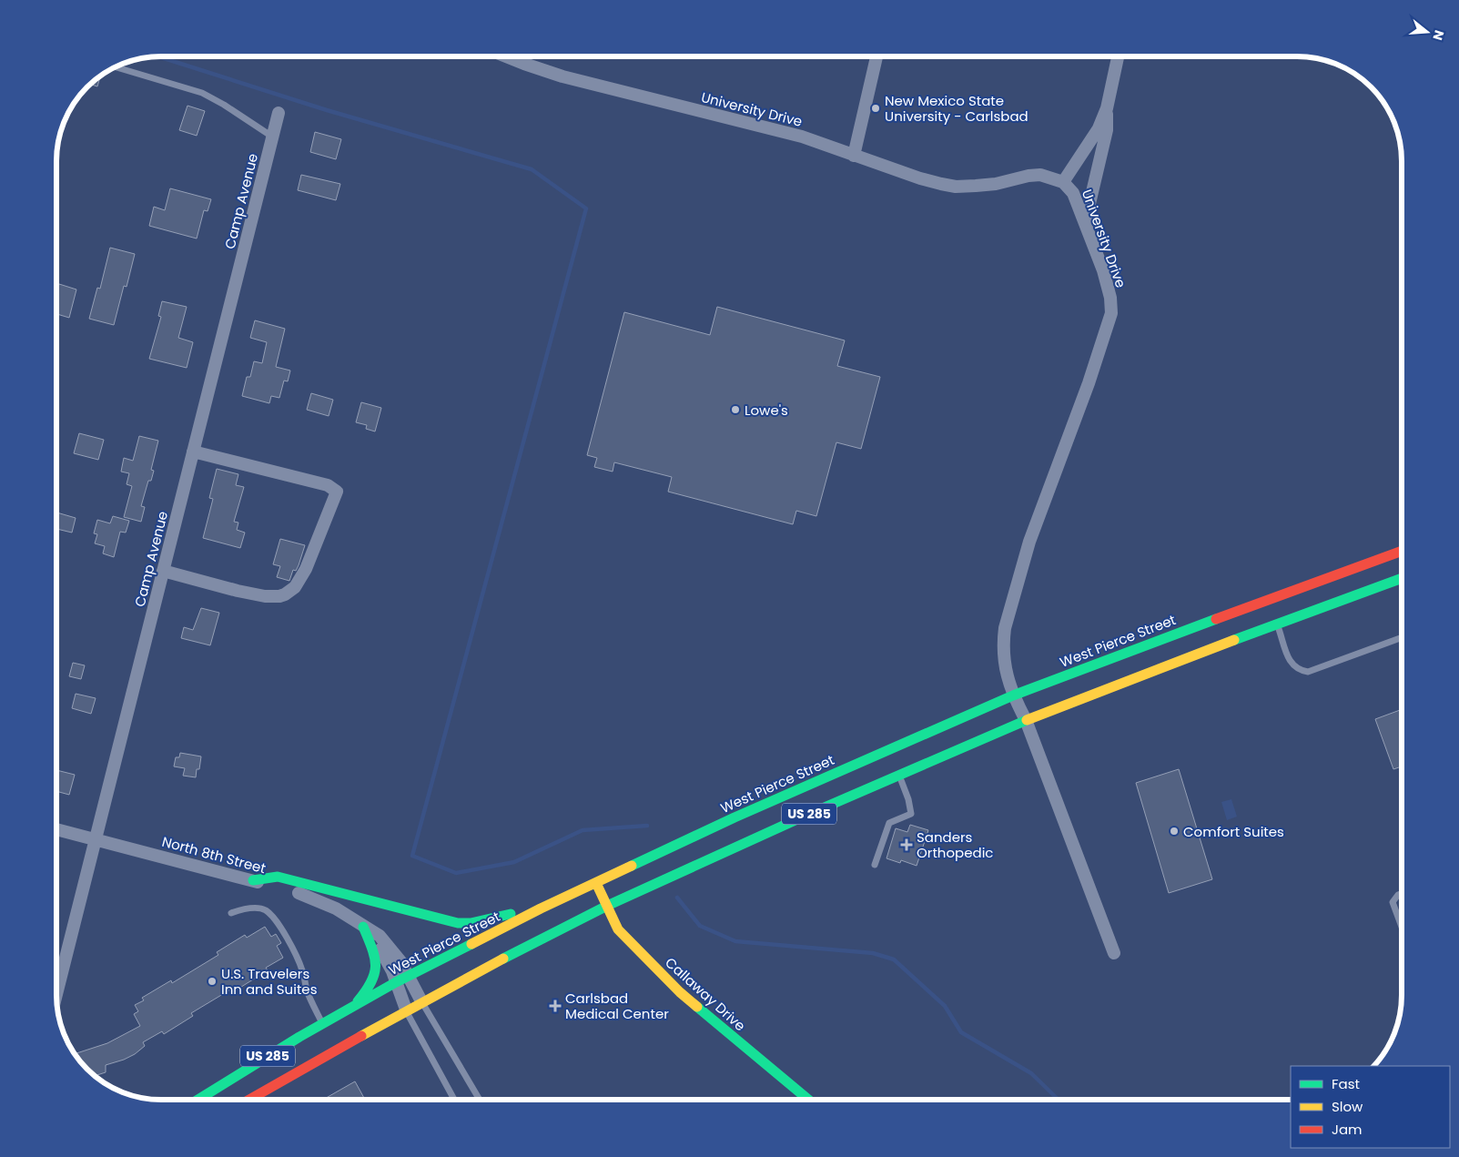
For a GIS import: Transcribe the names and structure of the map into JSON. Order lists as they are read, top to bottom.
{
  "streets": {
    "main road": ["West Pierce Street", "US 285", "Callaway Drive"],
    "street": ["University Drive", "Camp Avenue", "North 8th Street"]
  },
  "crossings": [
    ["University Drive", "West Pierce Street"],
    ["University Drive", "US 285"],
    ["Camp Avenue", "North 8th Street"],
    ["West Pierce Street", "North 8th Street"],
    ["West Pierce Street", "Callaway Drive"],
    ["US 285", "North 8th Street"],
    ["US 285", "Callaway Drive"]
  ],
  "places": {
    "other": [
      "New Mexico State University - Carlsbad",
      "Lowe's",
      "Comfort Suites",
      "U.S. Travelers Inn and Suites"
    ],
    "health": ["Sanders Orthopedic", "Carlsbad Medical Center"]
  },
  "legend": ["Fast", "Slow", "Jam"],
  "north": "right"
}
